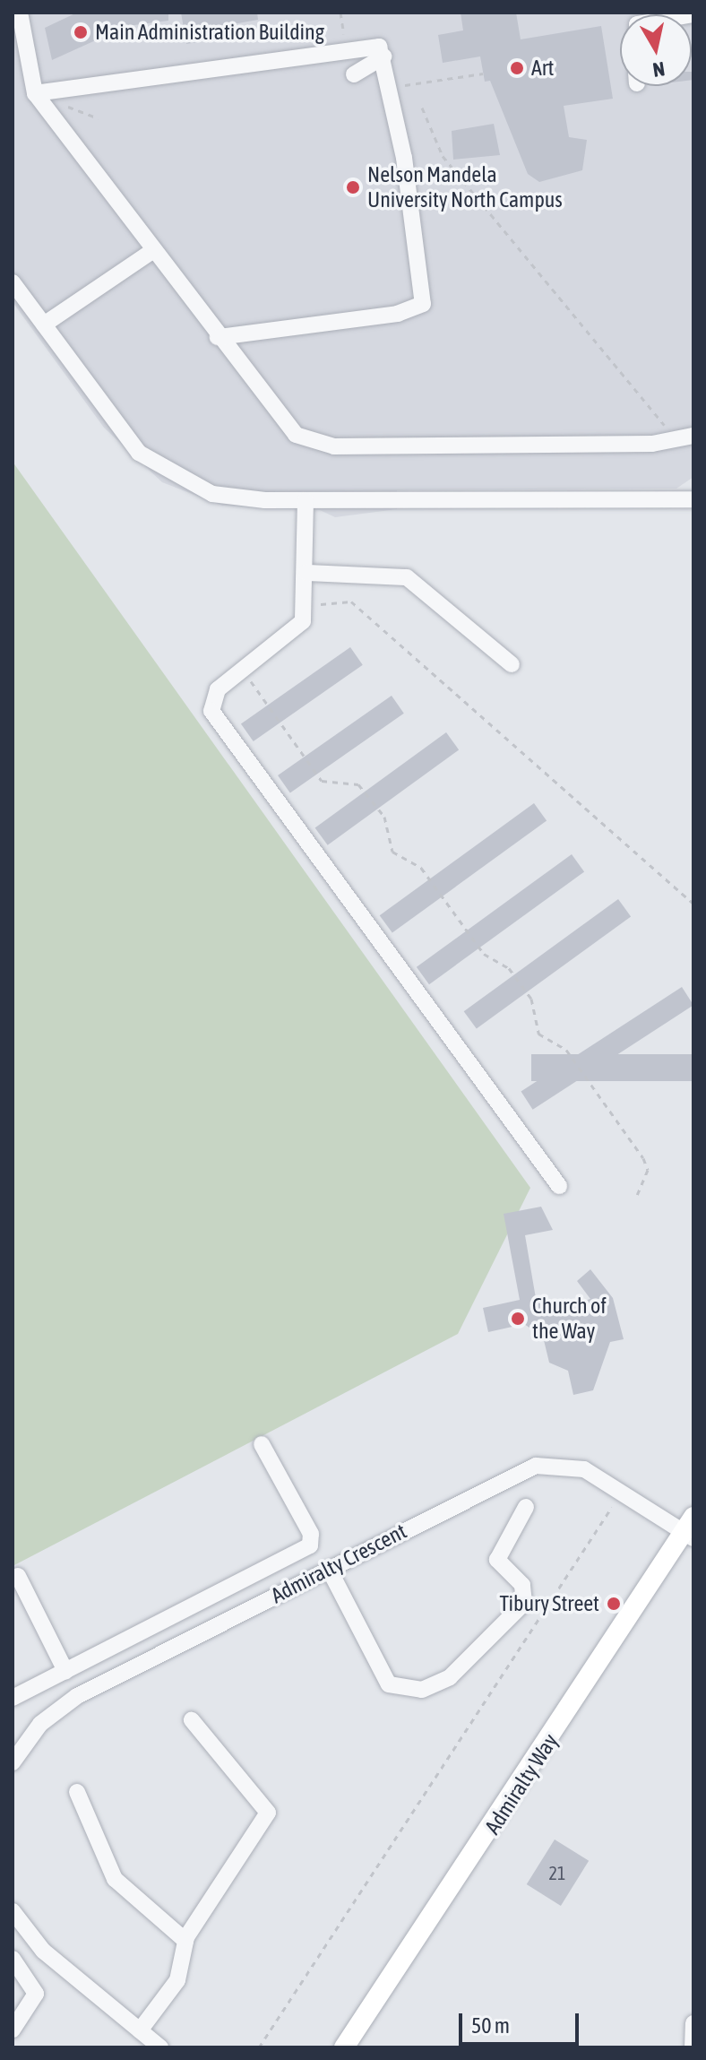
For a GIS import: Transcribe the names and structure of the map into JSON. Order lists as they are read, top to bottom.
{
  "streets": {
    "main road": ["Admiralty Way"],
    "street": ["Admiralty Crescent"]
  },
  "crossings": [
    ["Admiralty Crescent", "Admiralty Way"]
  ],
  "places": [
    "Main Administration Building",
    "Art",
    "Nelson Mandela University North Campus",
    "Church of the Way",
    "Tibury Street"
  ],
  "house_numbers": ["21"],
  "scale_bar": "50 m",
  "north": "bottom"
}
